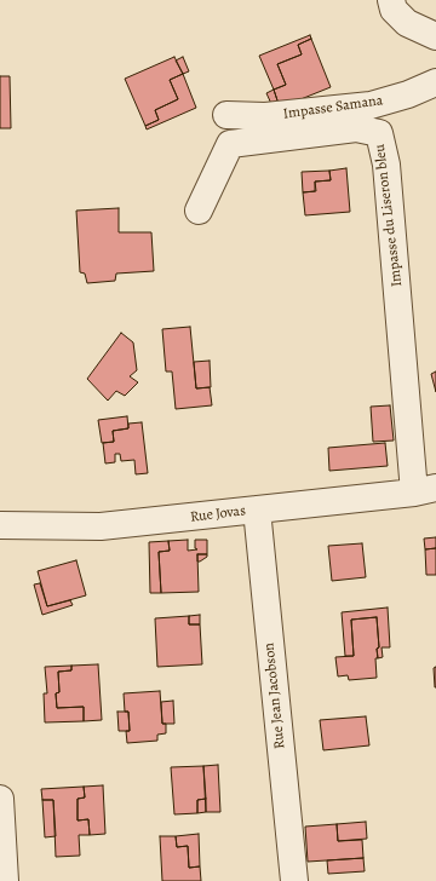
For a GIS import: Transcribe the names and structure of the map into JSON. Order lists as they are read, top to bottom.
{
  "streets": {
    "street": [
      "Impasse Samana",
      "Impasse du Liseron bleu",
      "Rue Jovas",
      "Rue Jean Jacobson"
    ]
  },
  "crossings": [
    ["Impasse du Liseron bleu", "Rue Jovas"],
    ["Rue Jovas", "Rue Jean Jacobson"]
  ]
}
